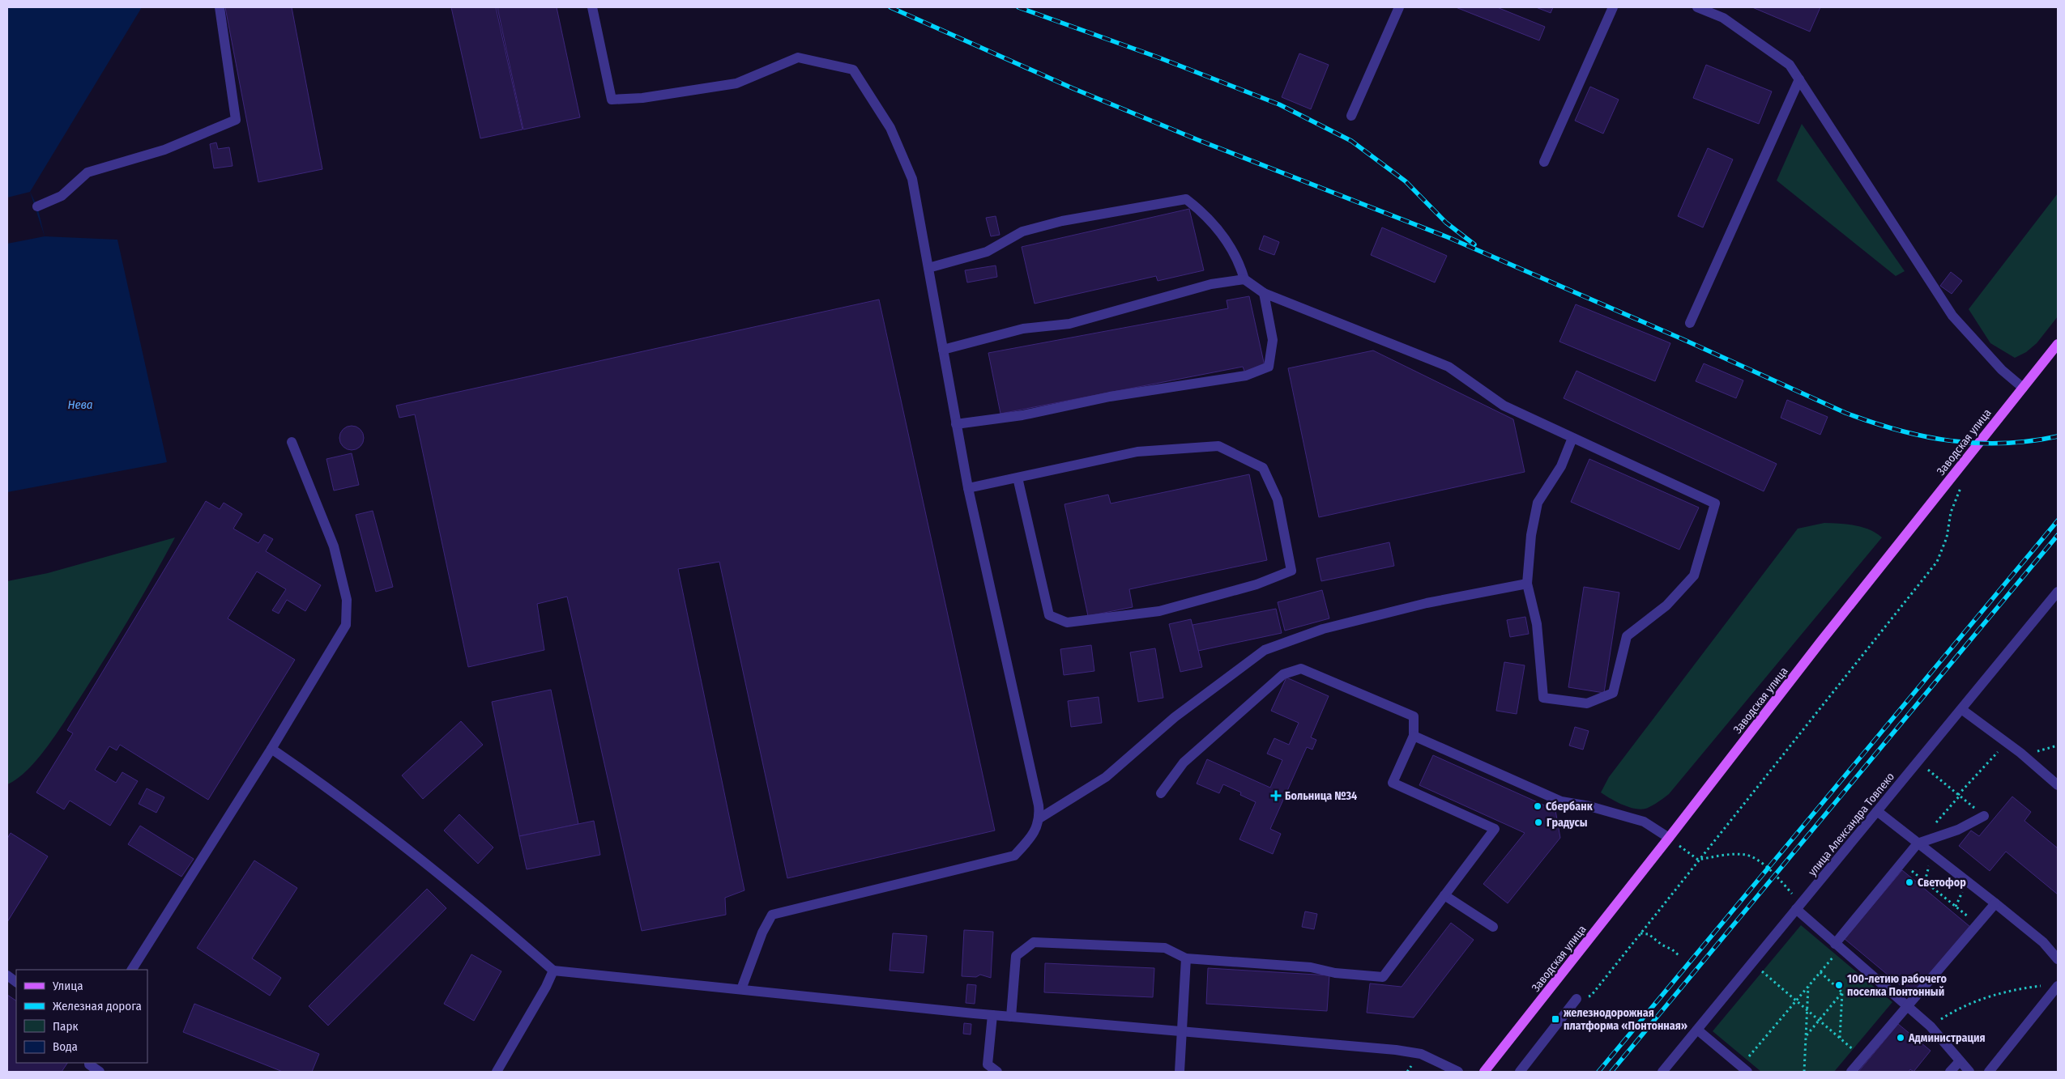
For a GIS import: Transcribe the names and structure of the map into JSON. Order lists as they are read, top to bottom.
{
  "streets": {
    "main road": ["Заводская улица"],
    "street": ["улица Александра Товпеко"]
  },
  "water": ["Нева"],
  "places": {
    "health": ["Больница №34"],
    "other": [
      "Сбербанк",
      "Градусы",
      "Светофор",
      "100-летию рабочего поселка Понтонный",
      "Администрация"
    ],
    "transit": ["железнодорожная платформа «Понтонная»"]
  },
  "legend": [
    "Улица",
    "Железная дорога",
    "Парк",
    "Вода"
  ]
}
